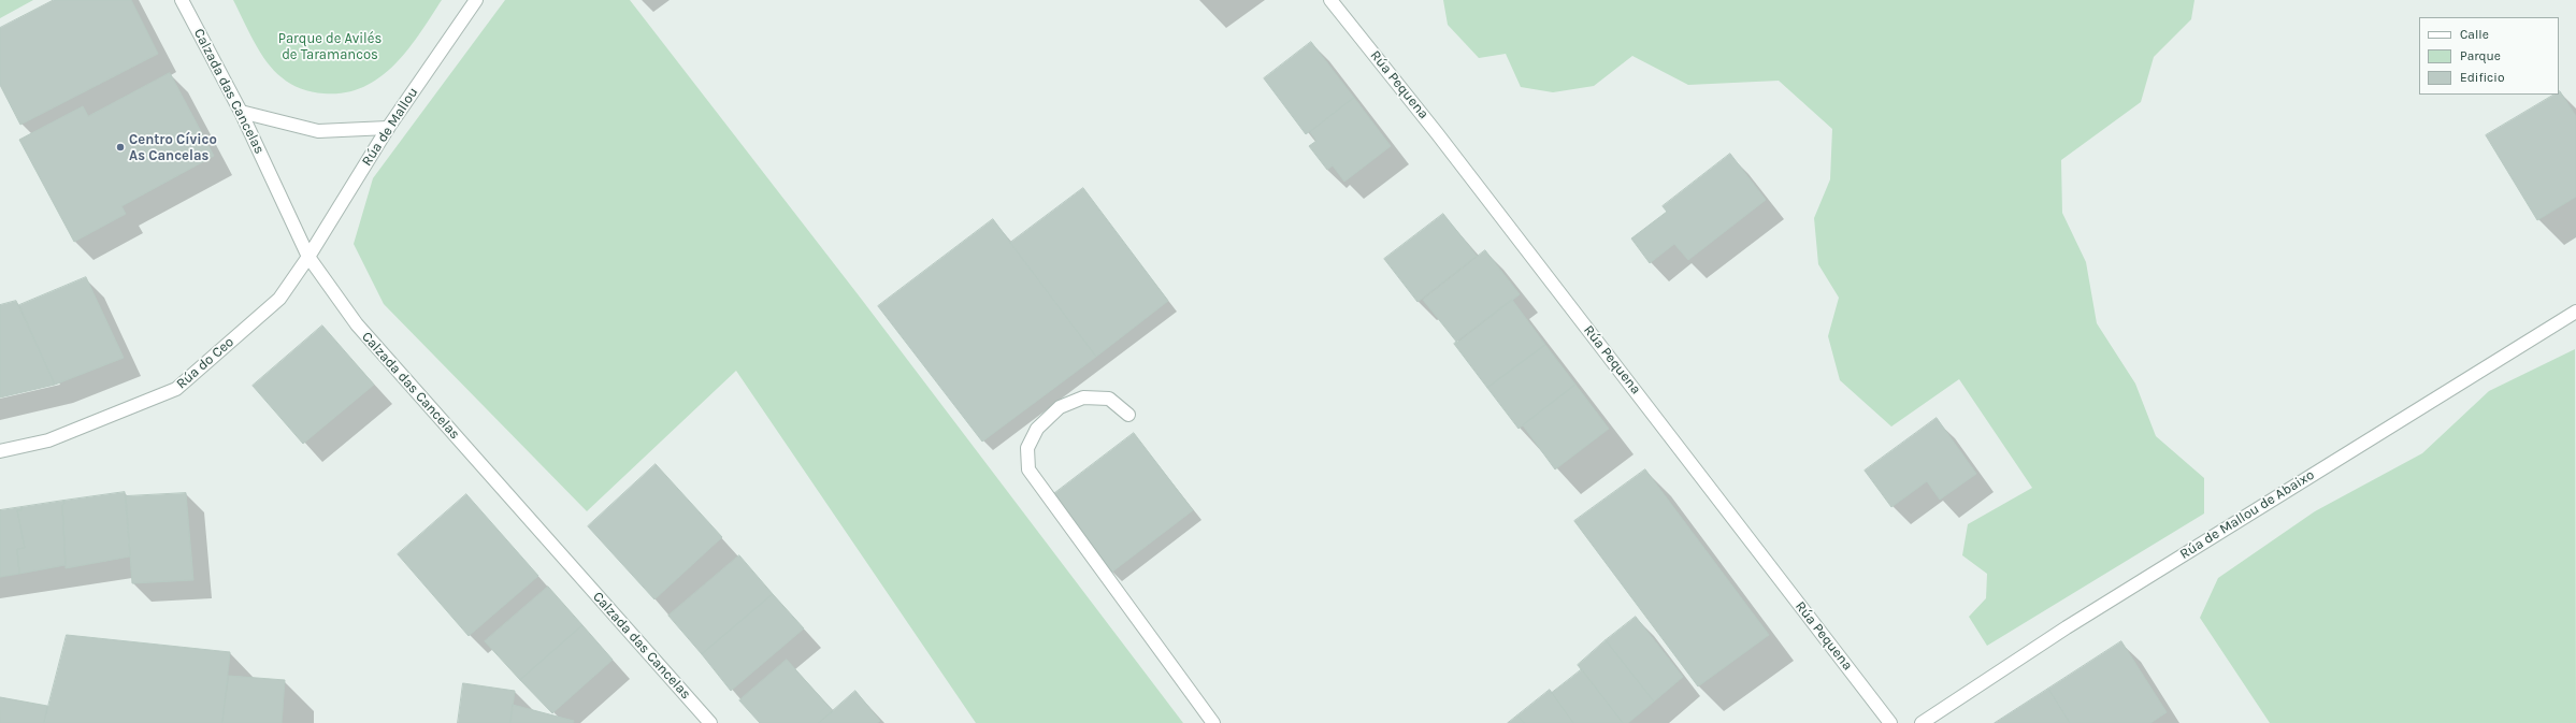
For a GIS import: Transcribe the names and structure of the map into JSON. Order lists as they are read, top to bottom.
{
  "streets": {
    "street": [
      "Rúa Pequena",
      "Calzada das Cancelas",
      "Rúa de Mallou",
      "Rúa do Ceo",
      "Rúa de Mallou de Abaixo"
    ]
  },
  "crossings": [
    ["Calzada das Cancelas", "Rúa de Mallou"],
    ["Calzada das Cancelas", "Rúa do Ceo"],
    ["Rúa de Mallou", "Rúa do Ceo"]
  ],
  "parks": ["Parque de Avilés de Taramancos"],
  "places": ["Centro Cívico As Cancelas"],
  "legend": ["Calle", "Parque", "Edificio"]
}
